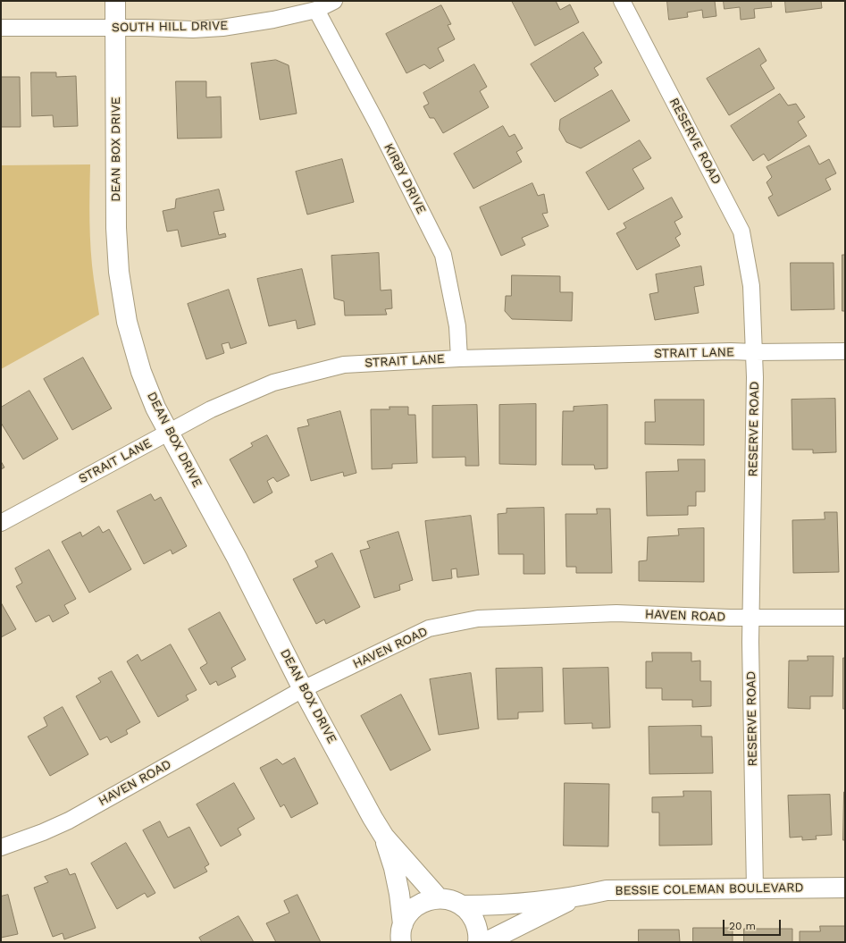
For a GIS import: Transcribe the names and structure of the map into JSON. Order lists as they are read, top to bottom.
{
  "streets": {
    "street": [
      "SOUTH HILL DRIVE",
      "RESERVE ROAD",
      "DEAN BOX DRIVE",
      "KIRBY DRIVE",
      "STRAIT LANE",
      "HAVEN ROAD",
      "BESSIE COLEMAN BOULEVARD"
    ]
  },
  "crossings": [
    ["SOUTH HILL DRIVE", "DEAN BOX DRIVE"],
    ["SOUTH HILL DRIVE", "KIRBY DRIVE"],
    ["RESERVE ROAD", "STRAIT LANE"],
    ["RESERVE ROAD", "HAVEN ROAD"],
    ["RESERVE ROAD", "BESSIE COLEMAN BOULEVARD"],
    ["DEAN BOX DRIVE", "STRAIT LANE"],
    ["DEAN BOX DRIVE", "HAVEN ROAD"],
    ["KIRBY DRIVE", "STRAIT LANE"]
  ],
  "scale_bar": "20 m"
}
